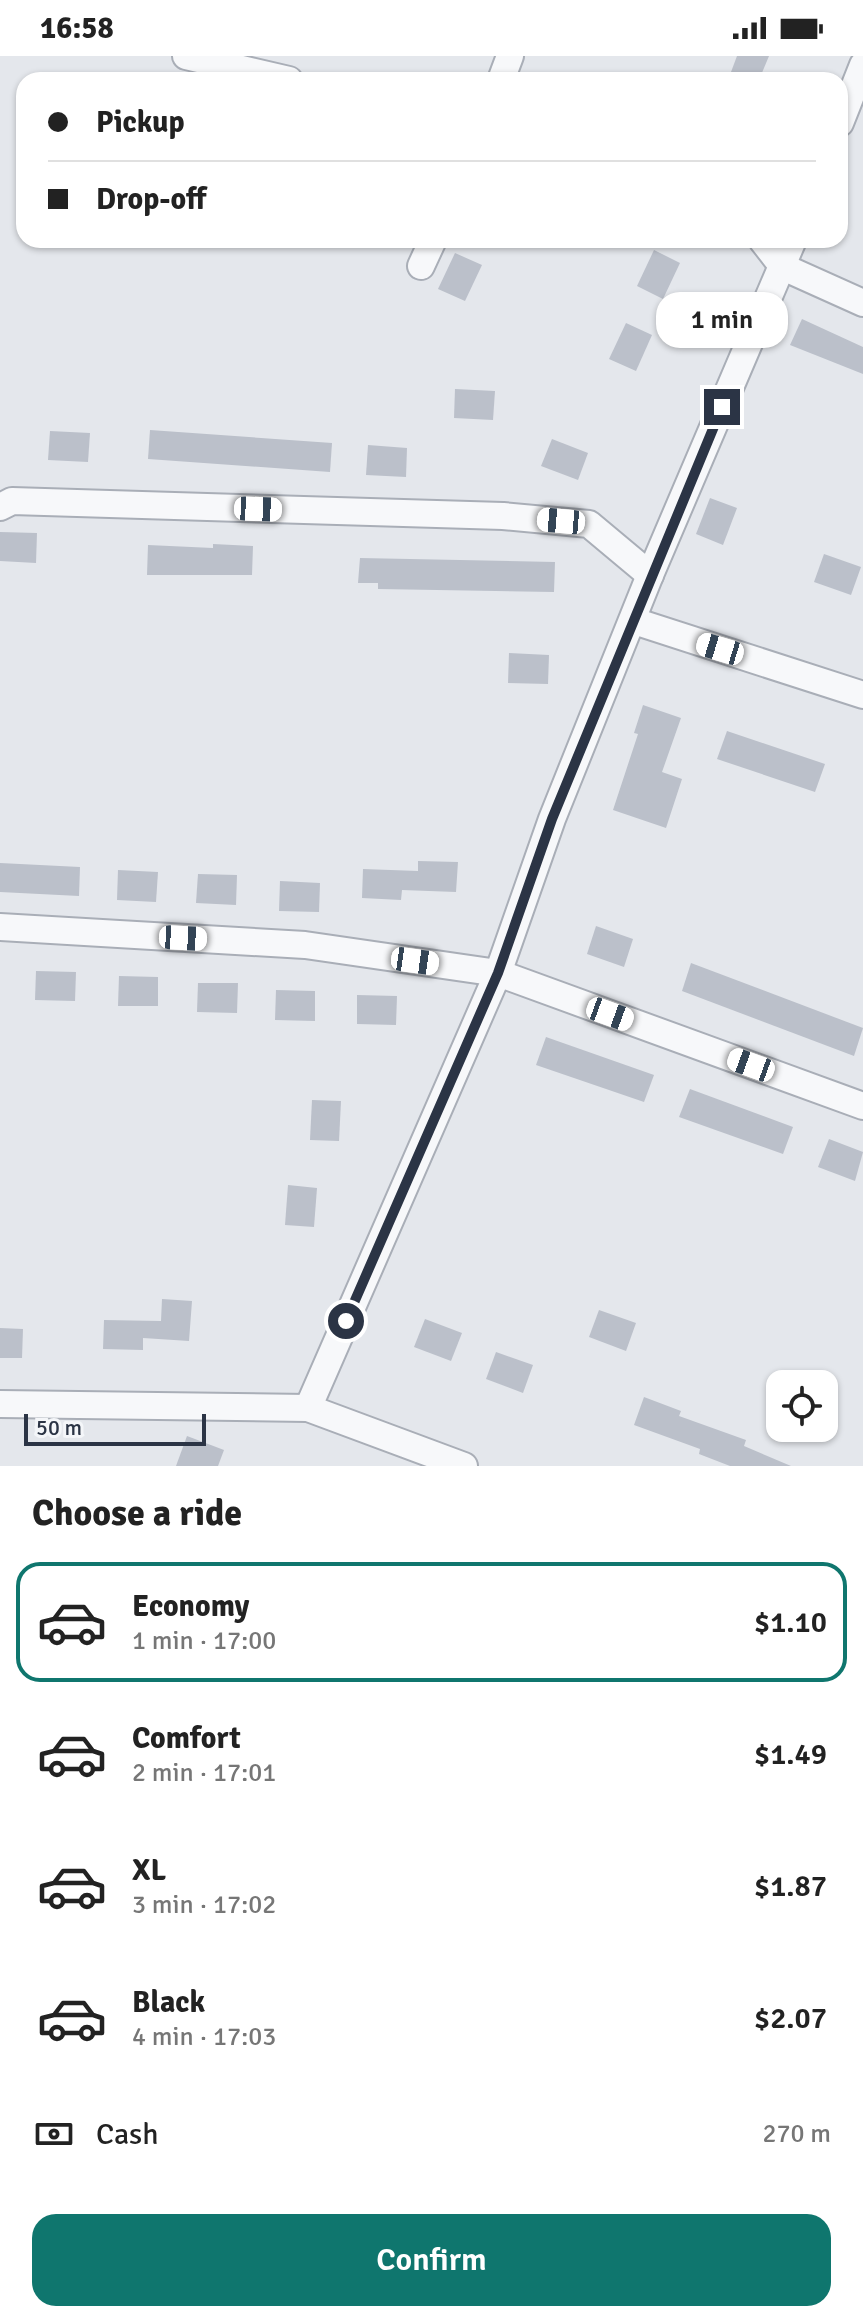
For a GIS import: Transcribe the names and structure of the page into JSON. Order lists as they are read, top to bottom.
{
  "scale_bar": "50 m",
  "page": {
    "status": "16:58",
    "banner": ["Pickup", "Drop-off"],
    "bubble": "1 min",
    "scale": "50 m",
    "heading": "Choose a ride",
    "list": [
      {
        "name": "Economy",
        "note": "1 min · 17:00",
        "value": "$1.10"
      },
      {
        "name": "Comfort",
        "note": "2 min · 17:01",
        "value": "$1.49"
      },
      {
        "name": "XL",
        "note": "3 min · 17:02",
        "value": "$1.87"
      },
      {
        "name": "Black",
        "note": "4 min · 17:03",
        "value": "$2.07"
      }
    ],
    "pay": ["Cash", "270 m"],
    "buttons": "Confirm"
  }
}
